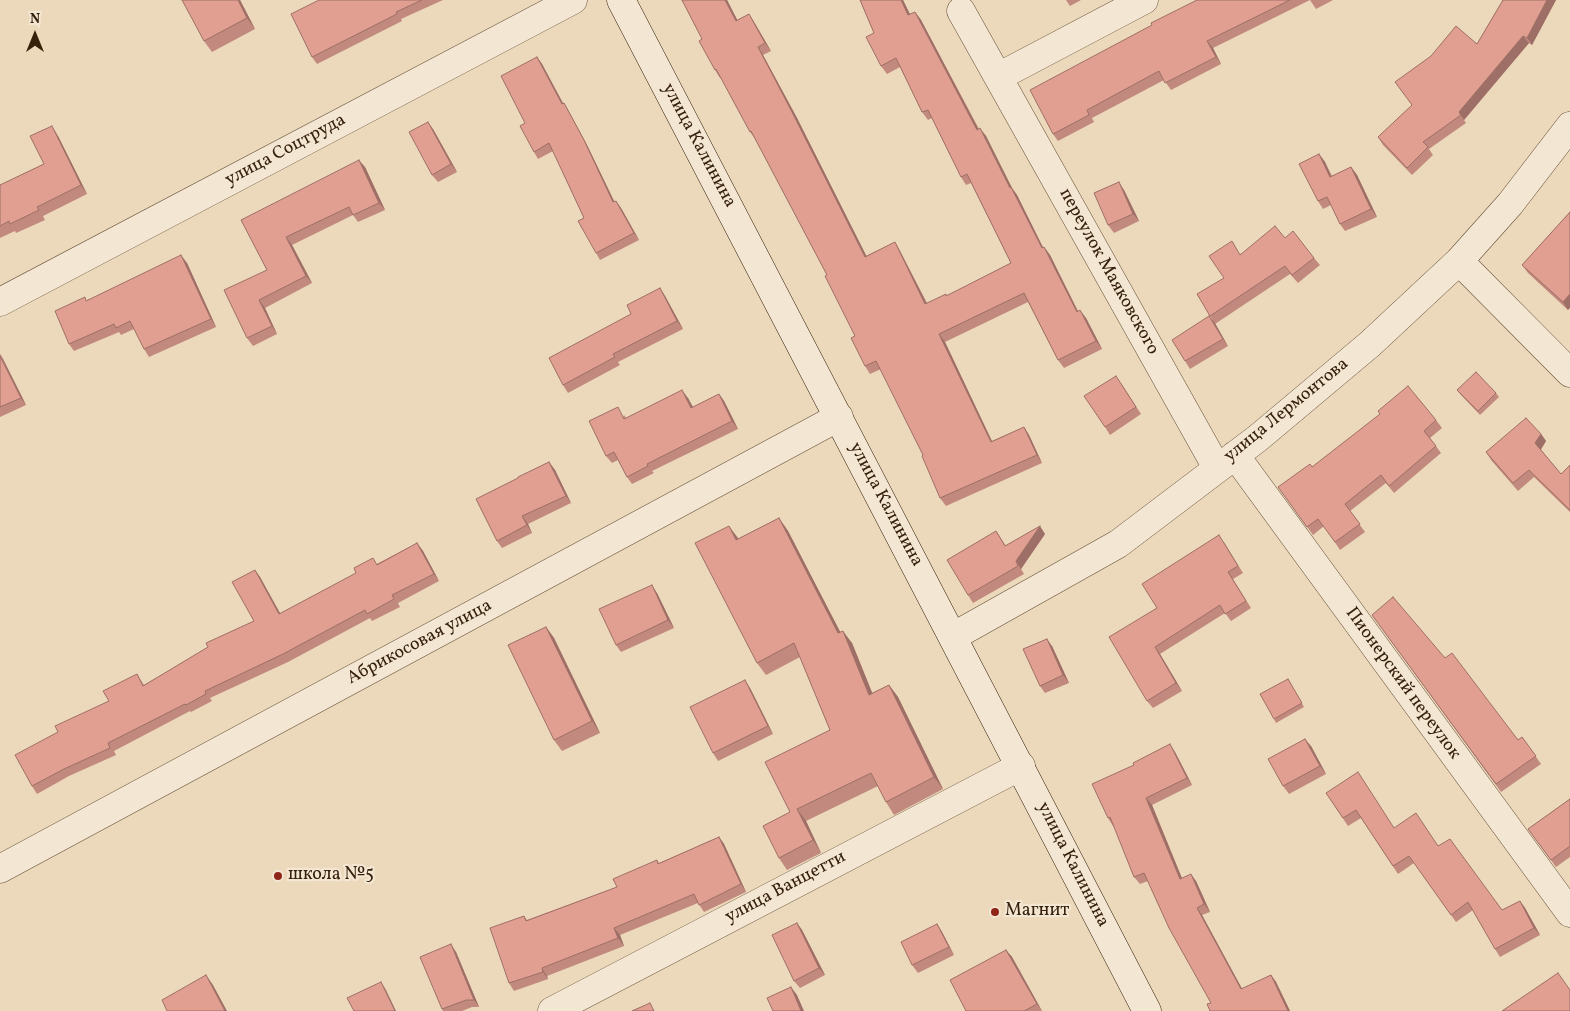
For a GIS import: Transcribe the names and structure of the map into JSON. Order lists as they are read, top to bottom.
{
  "streets": {
    "street": [
      "улица Калинина",
      "улица Соцтруда",
      "переулок Маяковского",
      "улица Лермонтова",
      "Абрикосовая улица",
      "Пионерский переулок",
      "улица Ванцетти"
    ]
  },
  "crossings": [
    ["улица Калинина", "улица Лермонтова"],
    ["улица Калинина", "Абрикосовая улица"],
    ["улица Калинина", "улица Ванцетти"],
    ["переулок Маяковского", "улица Лермонтова"],
    ["переулок Маяковского", "Пионерский переулок"],
    ["улица Лермонтова", "Пионерский переулок"]
  ],
  "places": ["школа №5", "Магнит"],
  "north": "top"
}
